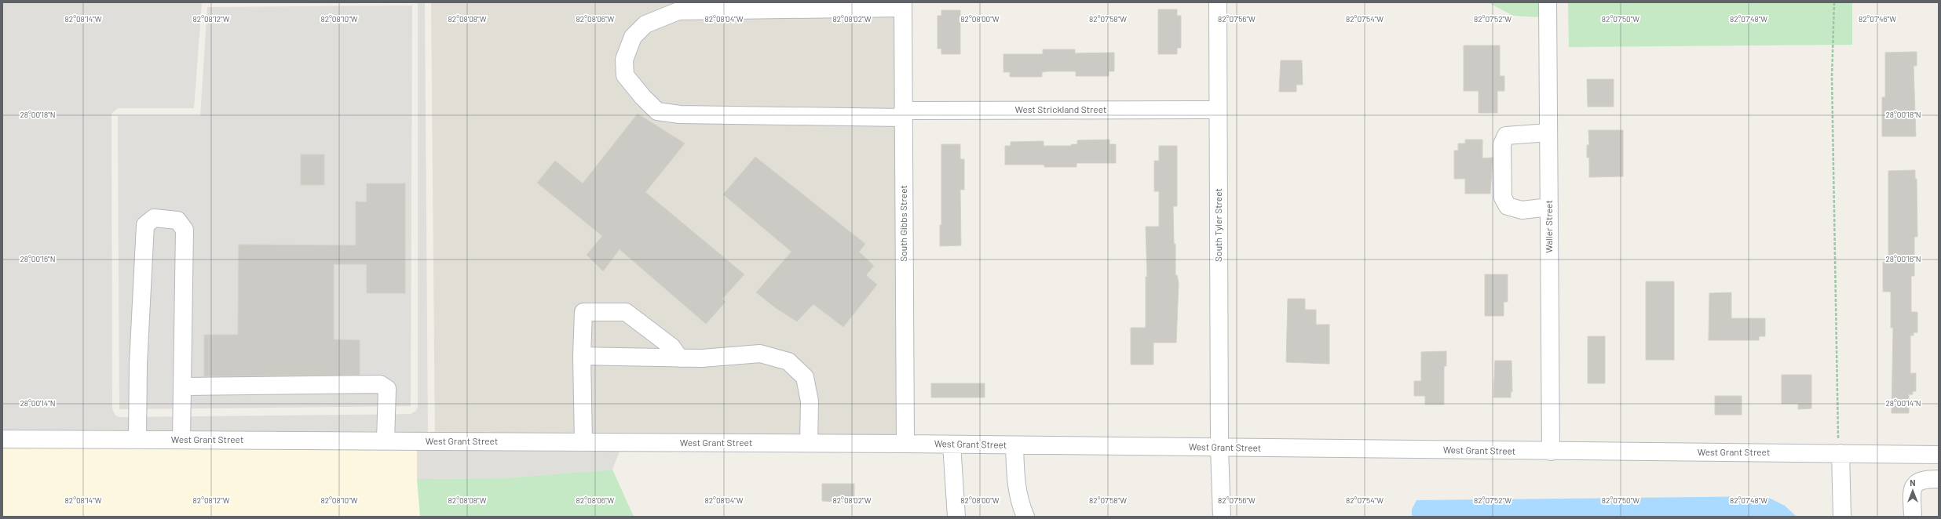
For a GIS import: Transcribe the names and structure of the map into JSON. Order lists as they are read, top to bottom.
{
  "streets": {
    "street": [
      "West Strickland Street",
      "South Gibbs Street",
      "South Tyler Street",
      "Waller Street",
      "West Grant Street"
    ]
  },
  "crossings": [
    ["West Strickland Street", "South Gibbs Street"],
    ["West Strickland Street", "South Tyler Street"],
    ["South Gibbs Street", "West Grant Street"],
    ["South Tyler Street", "West Grant Street"],
    ["Waller Street", "West Grant Street"]
  ],
  "north": "top",
  "coordinates": [
    "82°08'14\"W",
    "82°08'12\"W",
    "82°08'10\"W",
    "82°08'08\"W",
    "82°08'06\"W",
    "82°08'04\"W",
    "82°08'02\"W",
    "82°08'00\"W",
    "82°07'58\"W",
    "82°07'56\"W",
    "82°07'54\"W",
    "82°07'52\"W",
    "82°07'50\"W",
    "82°07'48\"W",
    "82°07'46\"W",
    "28°00'18\"N",
    "28°00'16\"N",
    "28°00'14\"N"
  ]
}
